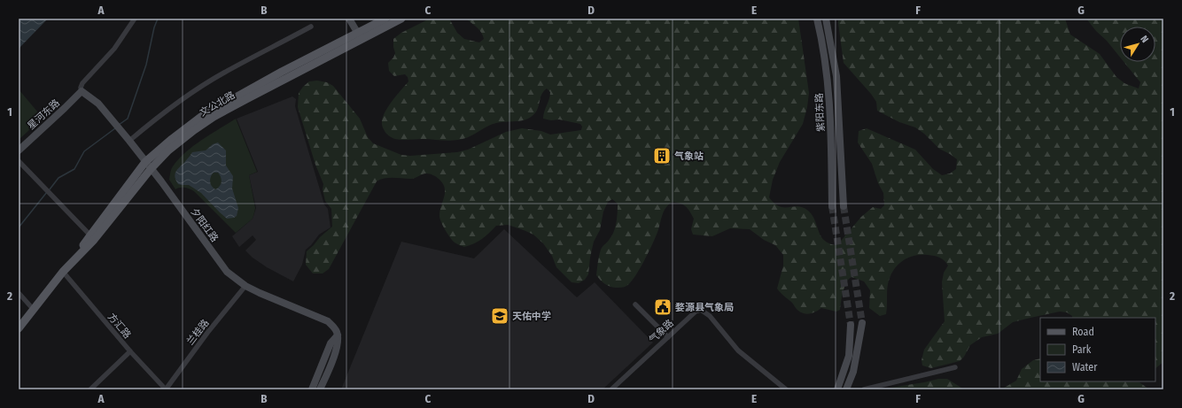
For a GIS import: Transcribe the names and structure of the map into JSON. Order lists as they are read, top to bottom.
{
  "streets": {
    "main road": ["文公北路"],
    "street": [
      "紫阳东路",
      "星河东路",
      "夕阳红路",
      "方汇路",
      "气象路",
      "兰桂路"
    ]
  },
  "crossings": [
    ["文公北路", "夕阳红路"],
    ["文公北路", "方汇路"],
    ["星河东路", "夕阳红路"],
    ["夕阳红路", "兰桂路"],
    ["方汇路", "兰桂路"]
  ],
  "places": {
    "building": ["气象站"],
    "public building": ["婺源县气象局"],
    "school or university": ["天佑中学"]
  },
  "legend": ["Road", "Park", "Water"],
  "north": "top right",
  "grid": {
    "columns": [
      "A",
      "B",
      "C",
      "D",
      "E",
      "F",
      "G"
    ],
    "rows": ["1", "2"]
  }
}
